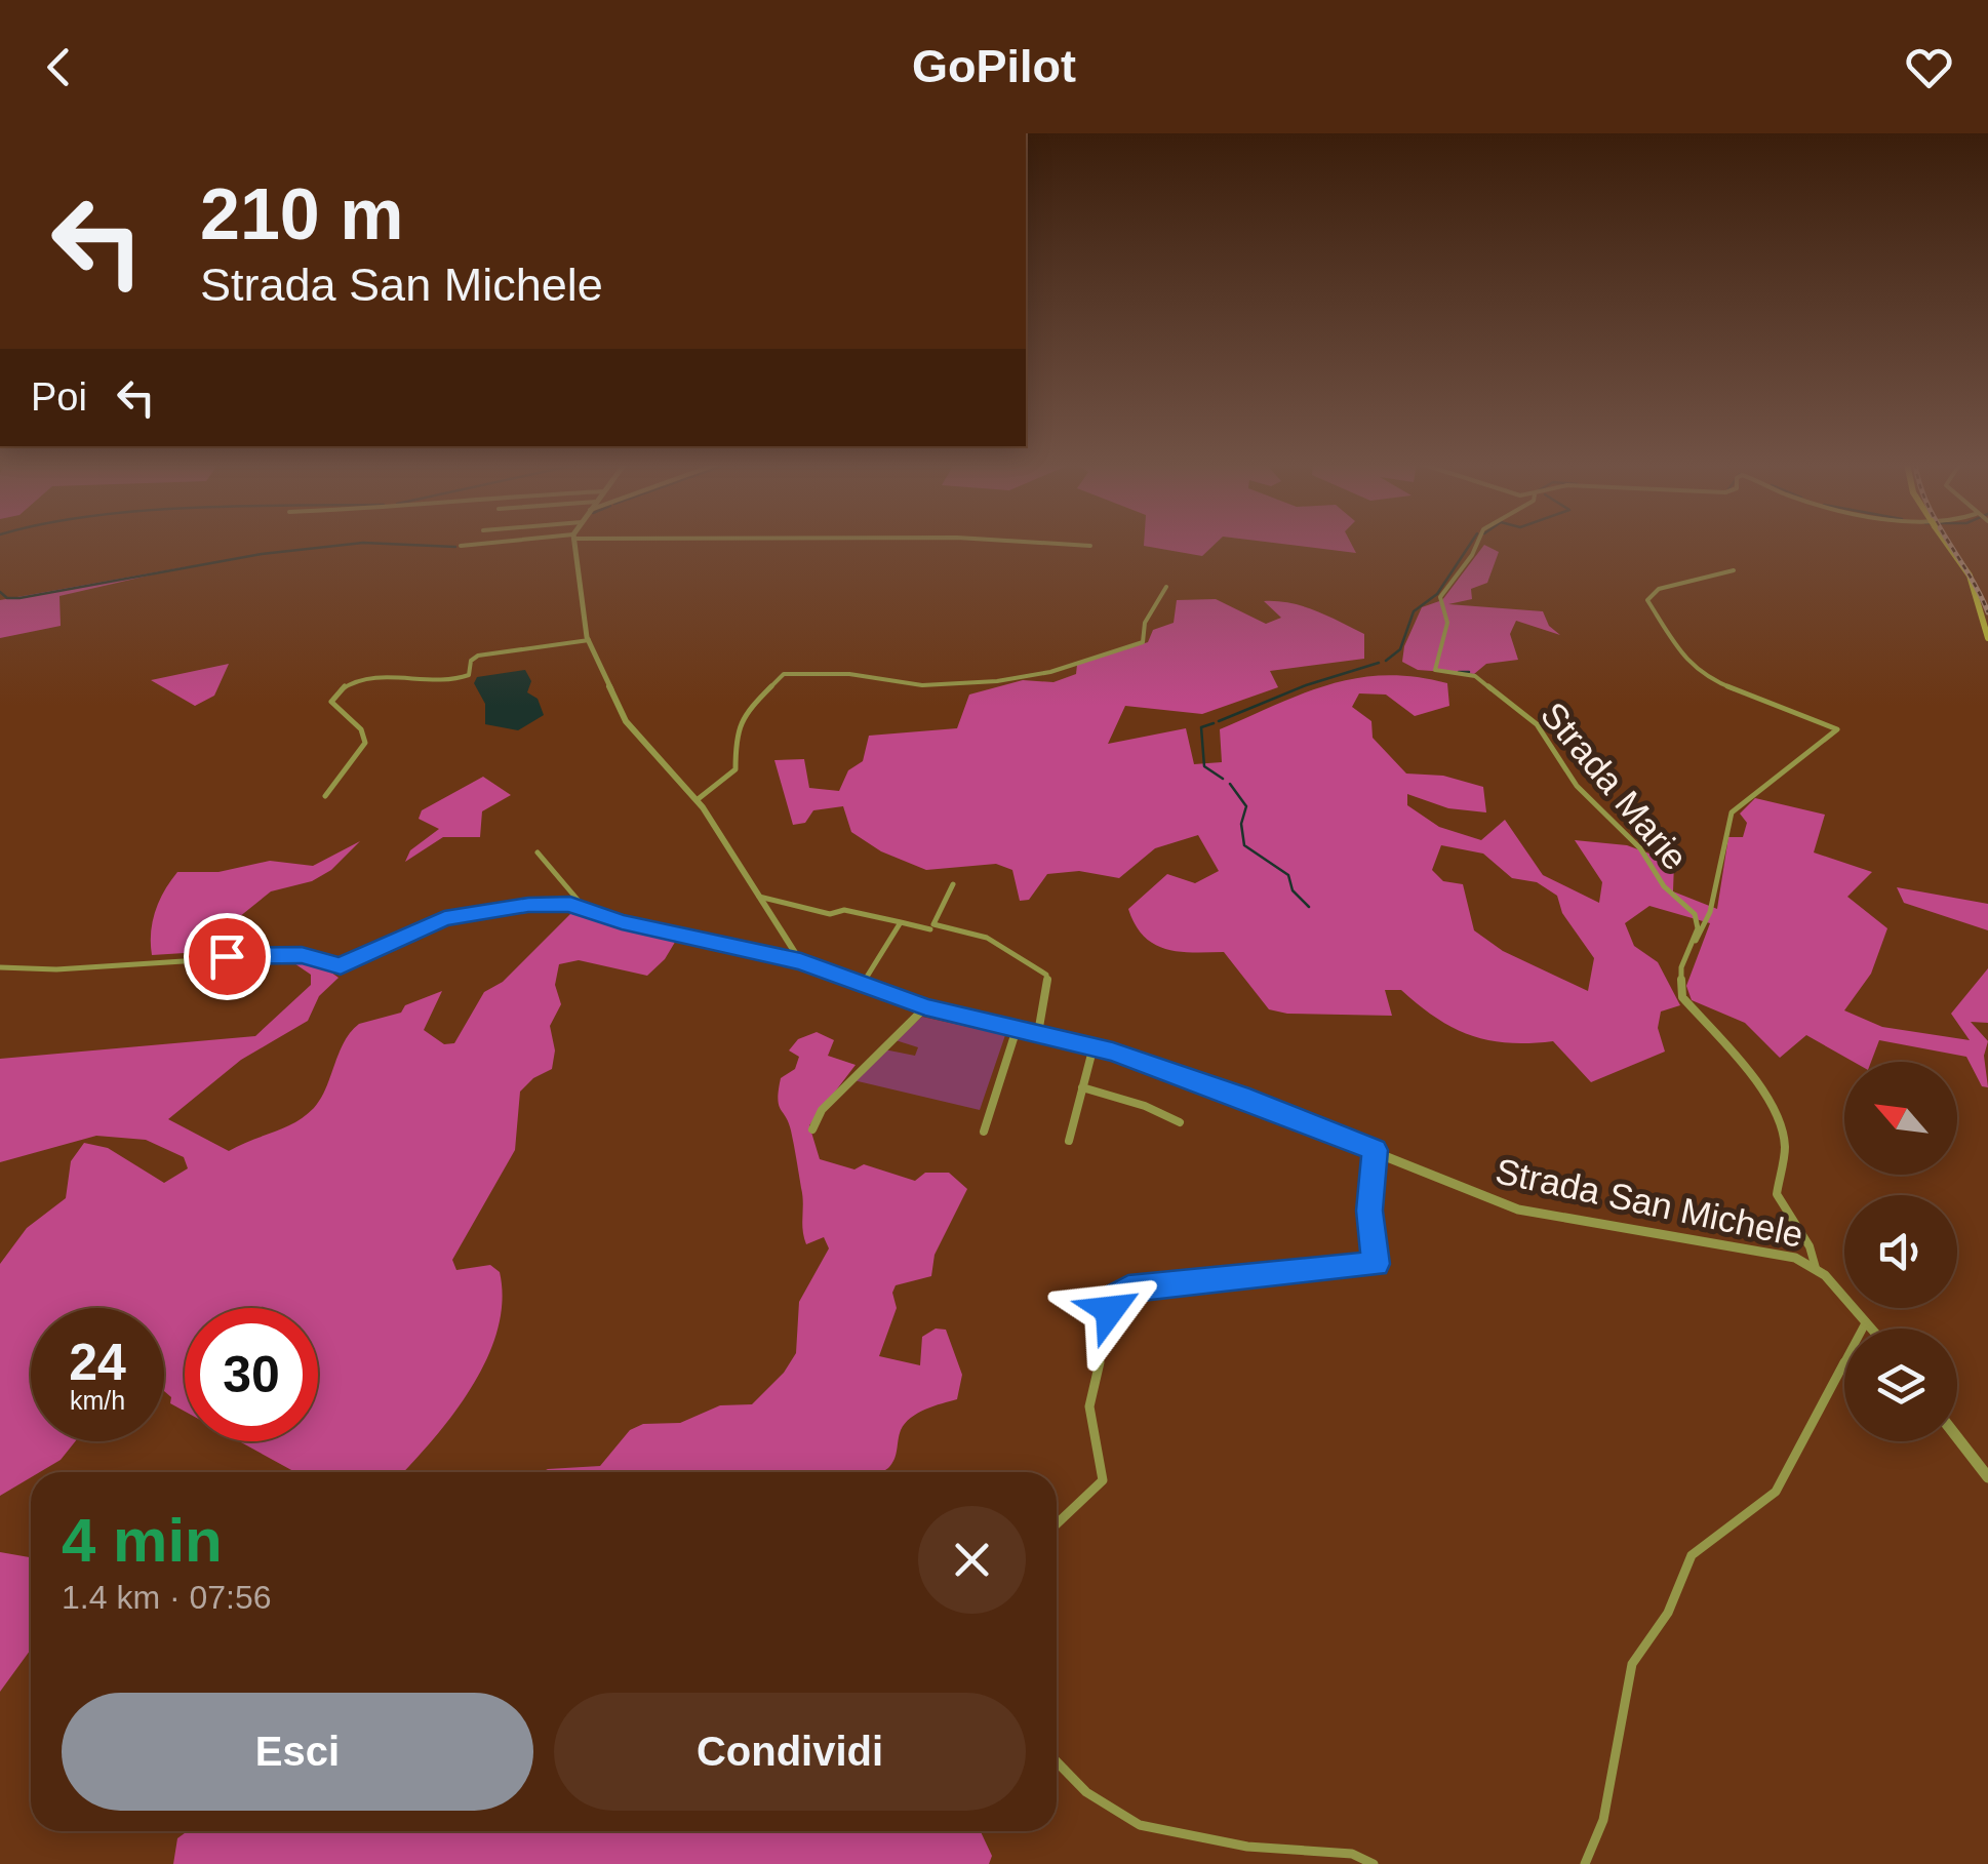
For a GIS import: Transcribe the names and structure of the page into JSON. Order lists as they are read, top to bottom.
{
  "streets": {
    "street": ["Strada Marie", "Strada San Michele"]
  },
  "crossings": [
    ["Strada Marie", "Strada San Michele"]
  ],
  "north": "top left",
  "page": {
    "header": "GoPilot",
    "turn": ["210 m", "Strada San Michele"],
    "then": "Poi",
    "speed": "24 km/h",
    "limit": "30",
    "heading": ["4 min", "1.4 km · 07:56"],
    "buttons": ["Esci", "Condividi"]
  }
}
